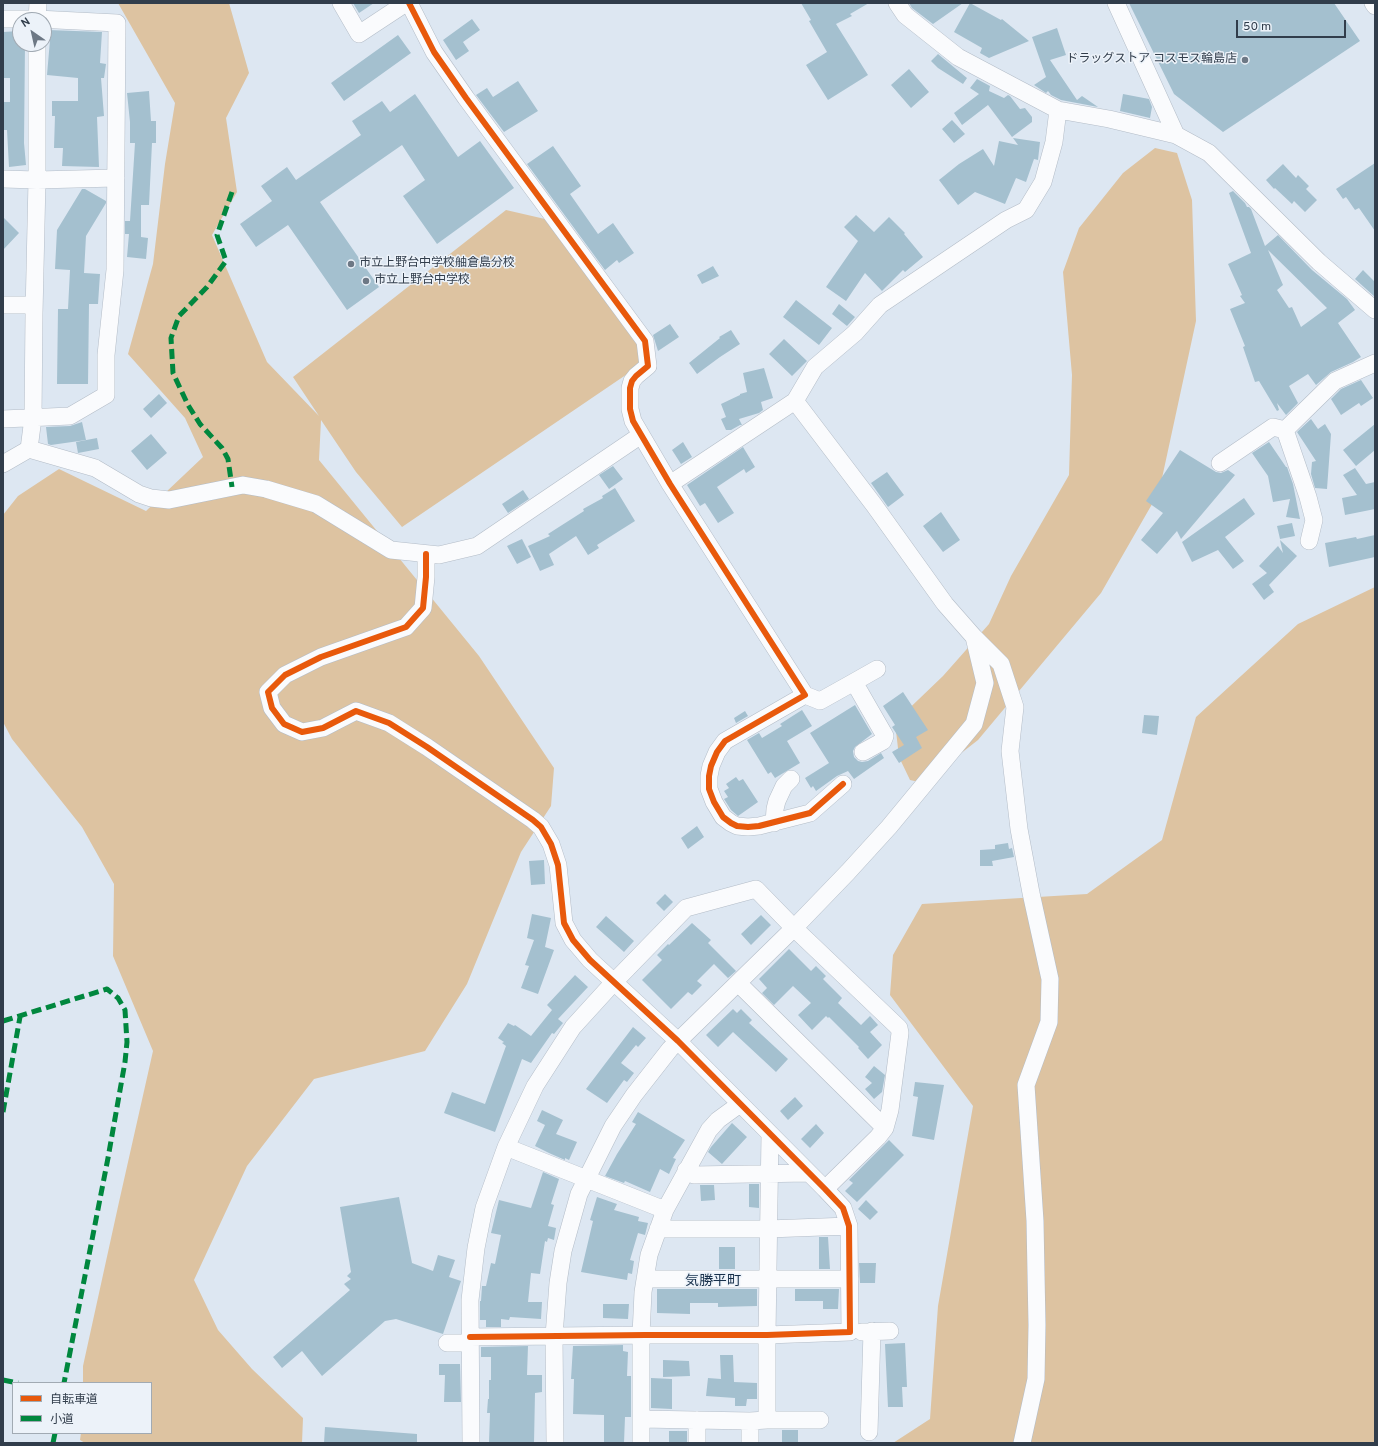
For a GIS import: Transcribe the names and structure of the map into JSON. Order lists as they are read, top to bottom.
{
  "districts": ["気勝平町"],
  "places": ["ドラッグストア コスモス輪島店", "市立上野台中学校舳倉島分校", "市立上野台中学校"],
  "legend": ["自転車道", "小道"],
  "scale_bar": "50 m",
  "north": "top left"
}
